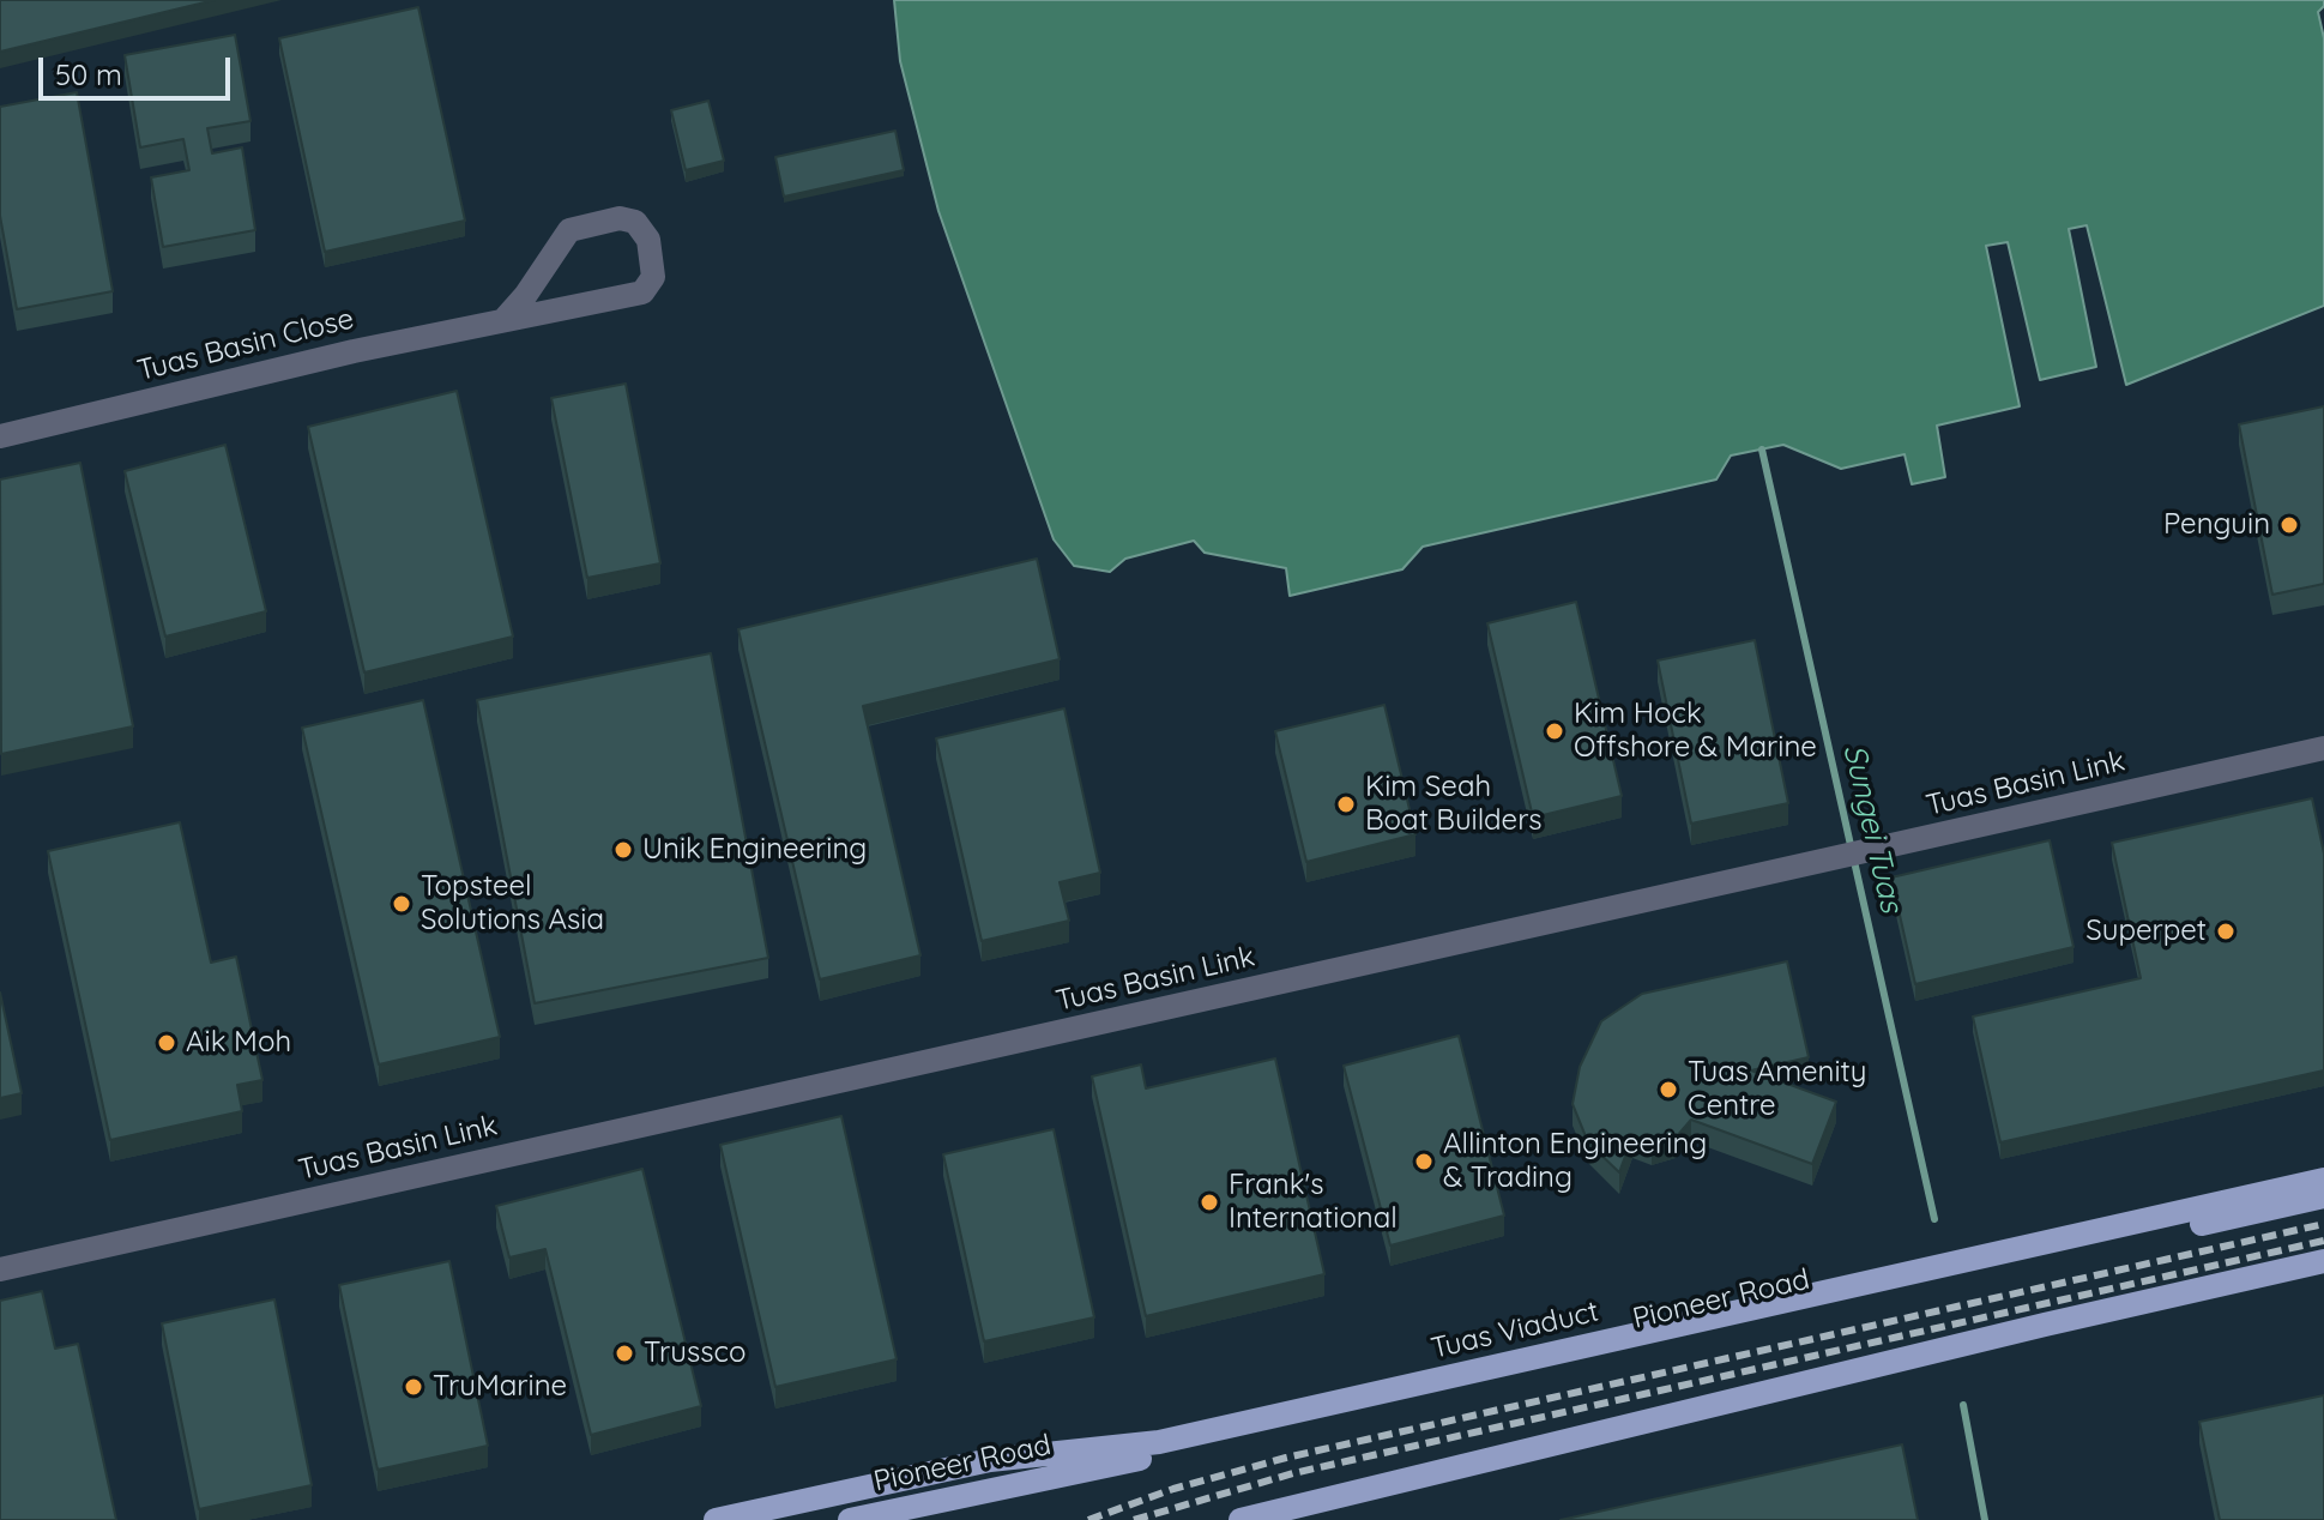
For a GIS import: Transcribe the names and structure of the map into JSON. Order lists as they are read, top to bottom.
{
  "streets": {
    "main road": ["Pioneer Road", "Tuas Viaduct"],
    "street": ["Tuas Basin Close", "Tuas Basin Link"]
  },
  "water": ["Sungei Tuas"],
  "places": [
    "Penguin",
    "Kim Hock Offshore & Marine",
    "Kim Seah Boat Builders",
    "Unik Engineering",
    "Topsteel Solutions Asia",
    "Superpet",
    "Aik Moh",
    "Tuas Amenity Centre",
    "Allinton Engineering & Trading",
    "Frank's International",
    "Trussco",
    "TruMarine"
  ],
  "scale_bar": "50 m"
}
